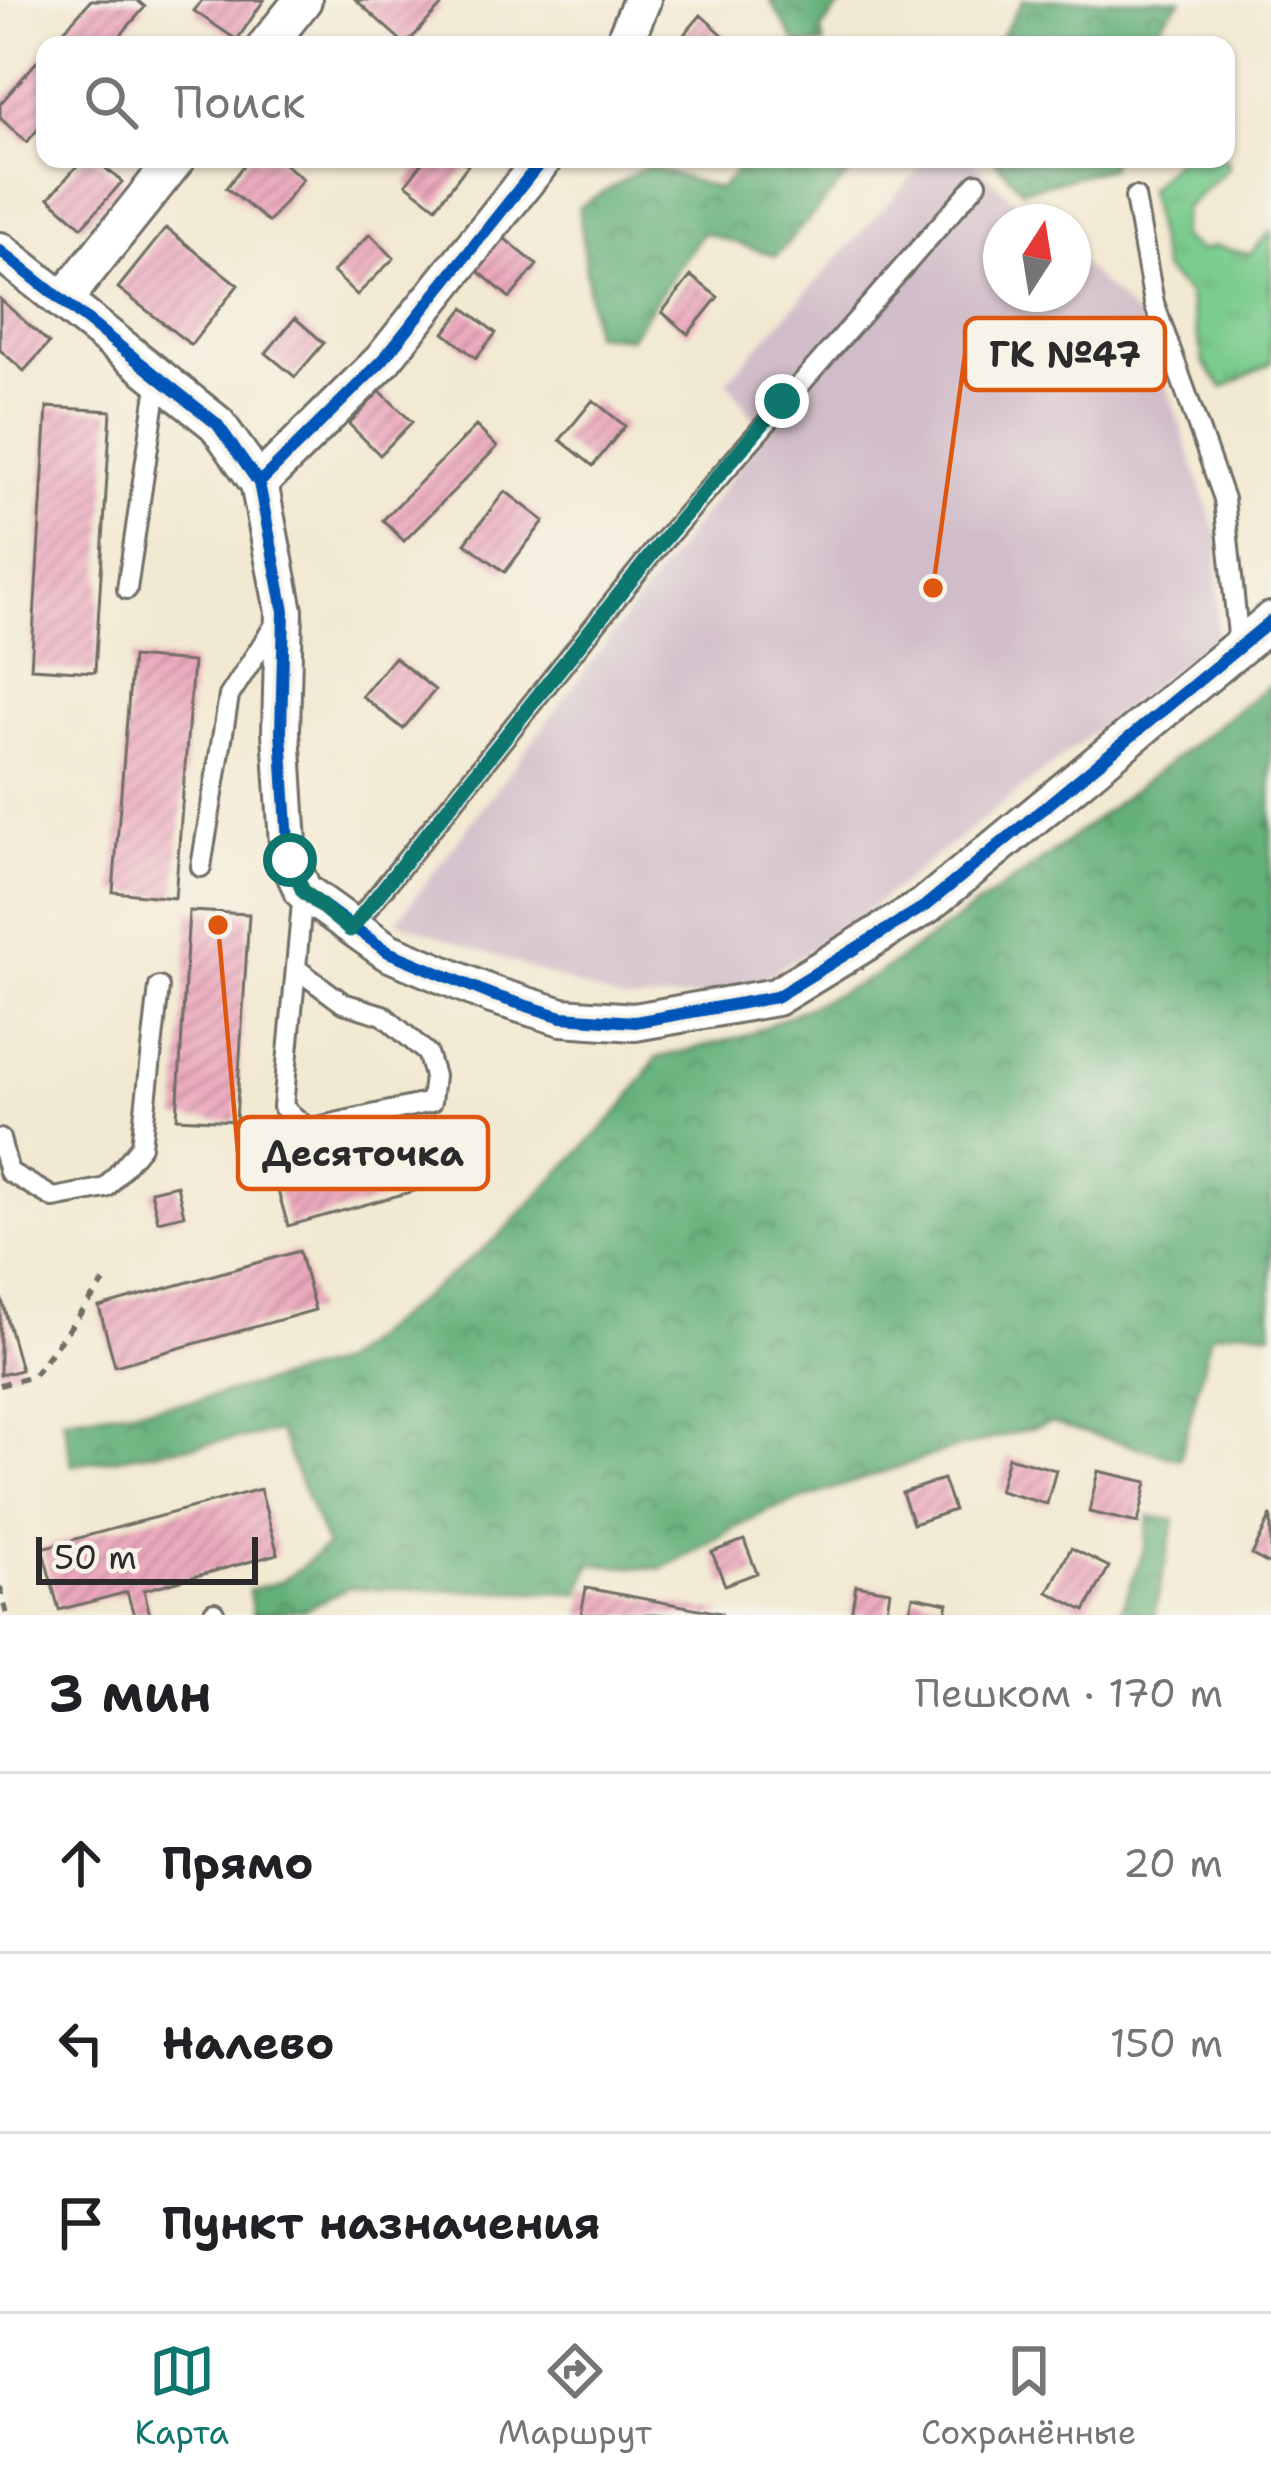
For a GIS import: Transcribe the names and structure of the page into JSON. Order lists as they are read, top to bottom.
{
  "places": ["ГК №47", "Десяточка"],
  "scale_bar": "50 m",
  "north": "top",
  "page": {
    "search": "Поиск",
    "scale": "50 m",
    "heading": ["3 мин", "Пешком · 170 m"],
    "list": [
      ["Прямо", "20 m"],
      ["Налево", "150 m"],
      "Пункт назначения"
    ],
    "nav": ["Карта", "Маршрут", "Сохранённые"]
  }
}
